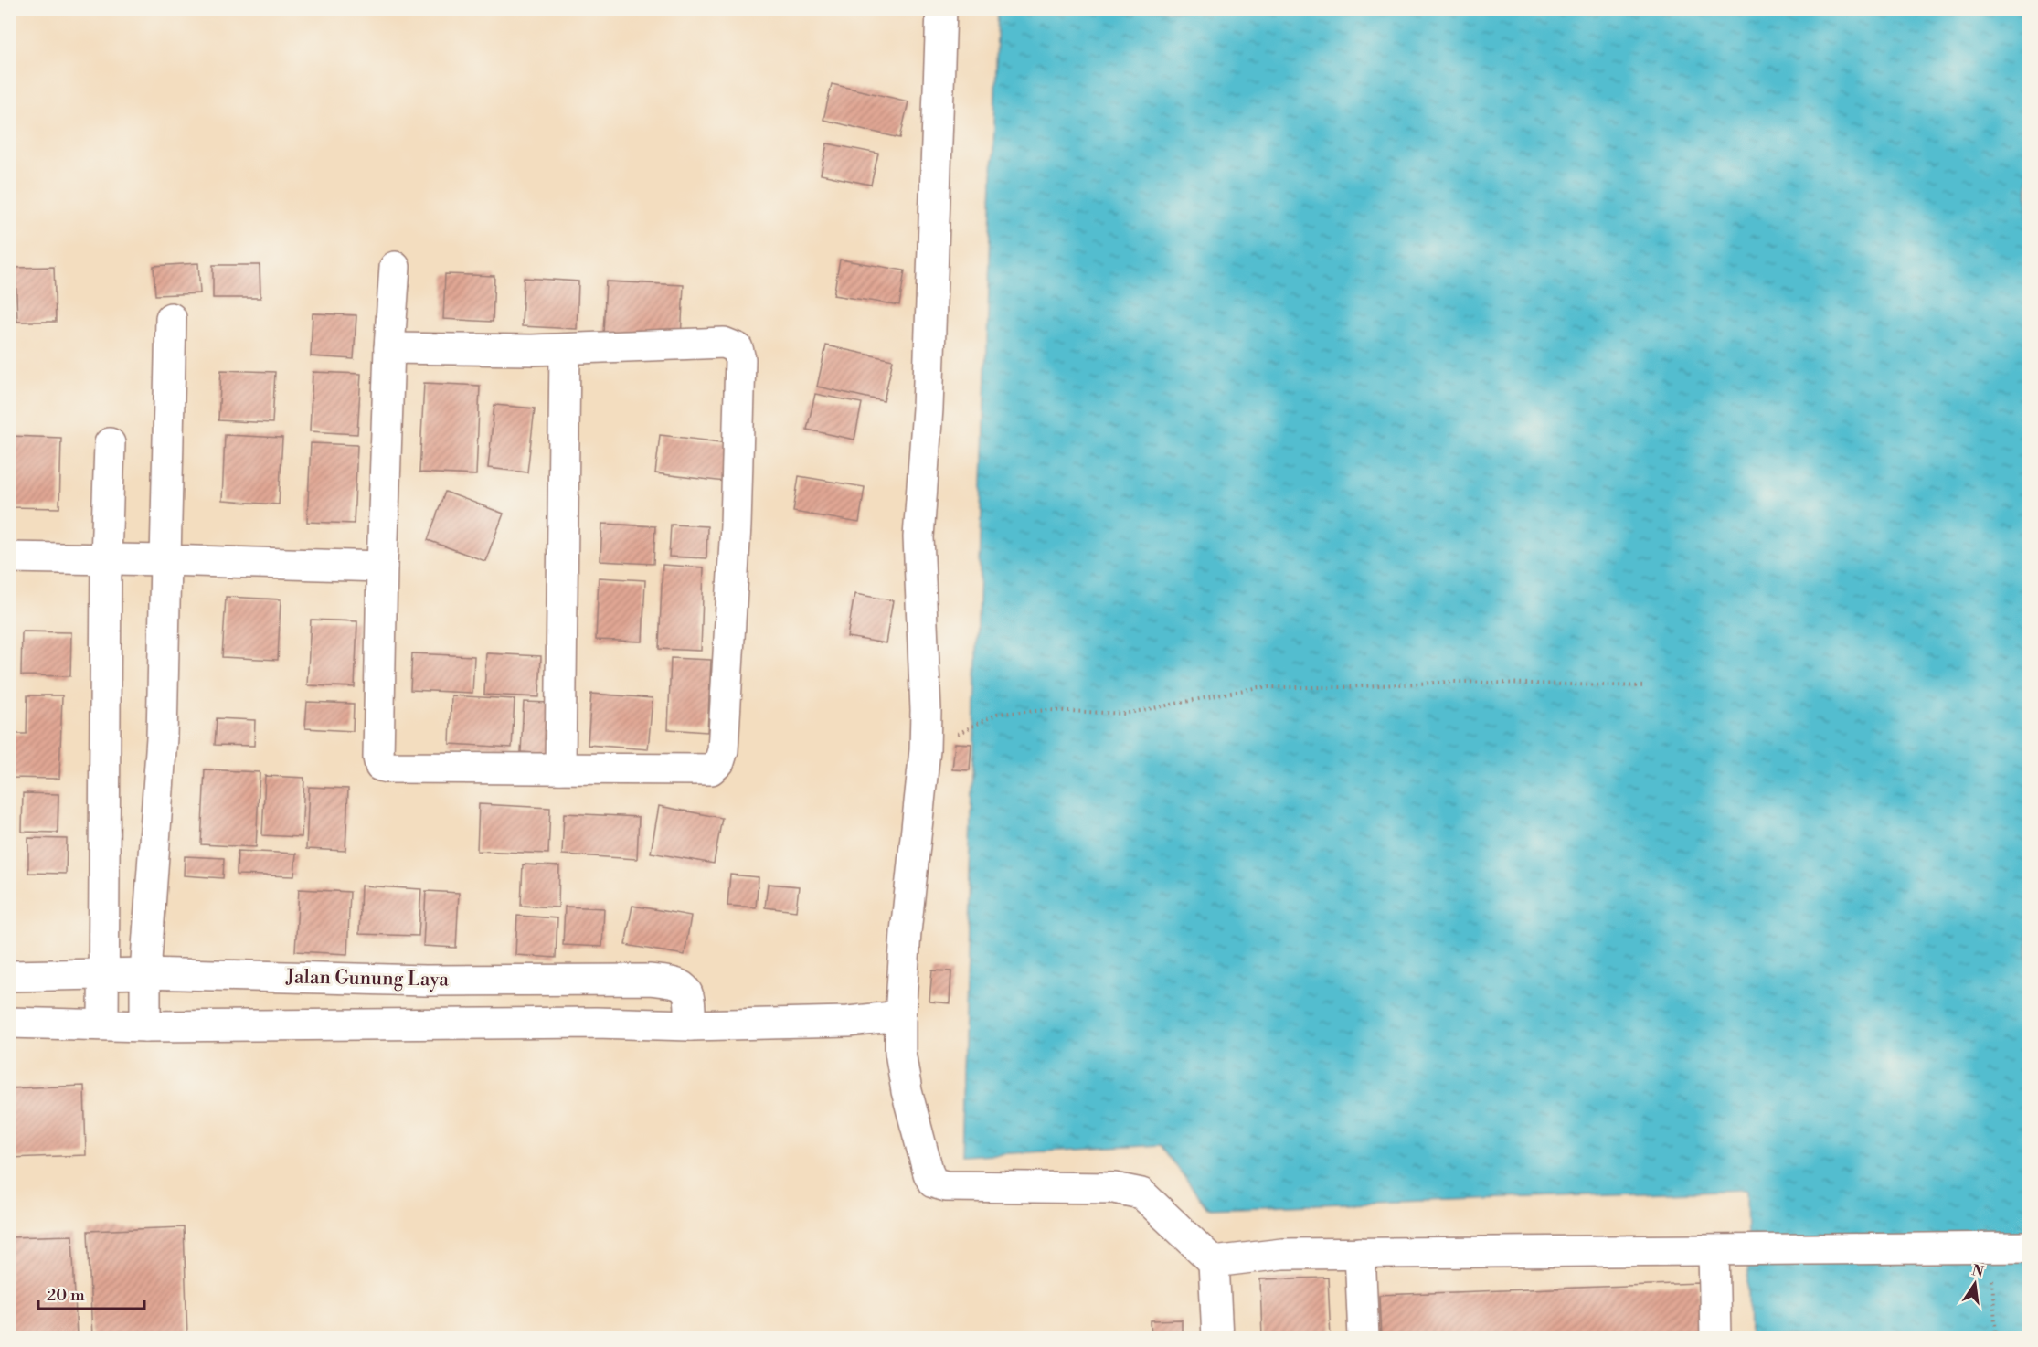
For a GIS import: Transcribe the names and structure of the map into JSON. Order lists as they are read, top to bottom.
{
  "streets": {
    "street": ["Jalan Gunung Laya"]
  },
  "scale_bar": "20 m",
  "north": "top"
}
